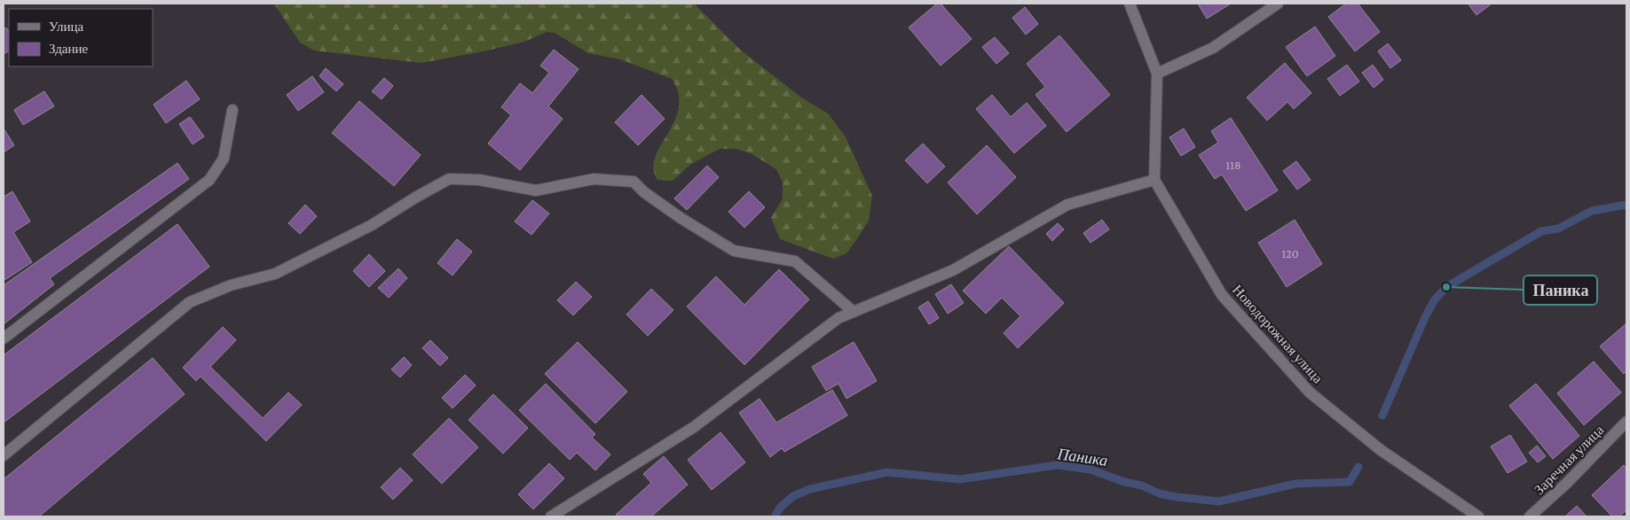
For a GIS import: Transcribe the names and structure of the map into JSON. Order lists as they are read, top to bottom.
{
  "streets": {
    "street": ["Новодорожная улица", "Заречная улица"]
  },
  "water": ["Паника"],
  "places": ["Паника"],
  "house_numbers": ["118", "120"],
  "legend": ["Улица", "Здание"]
}
